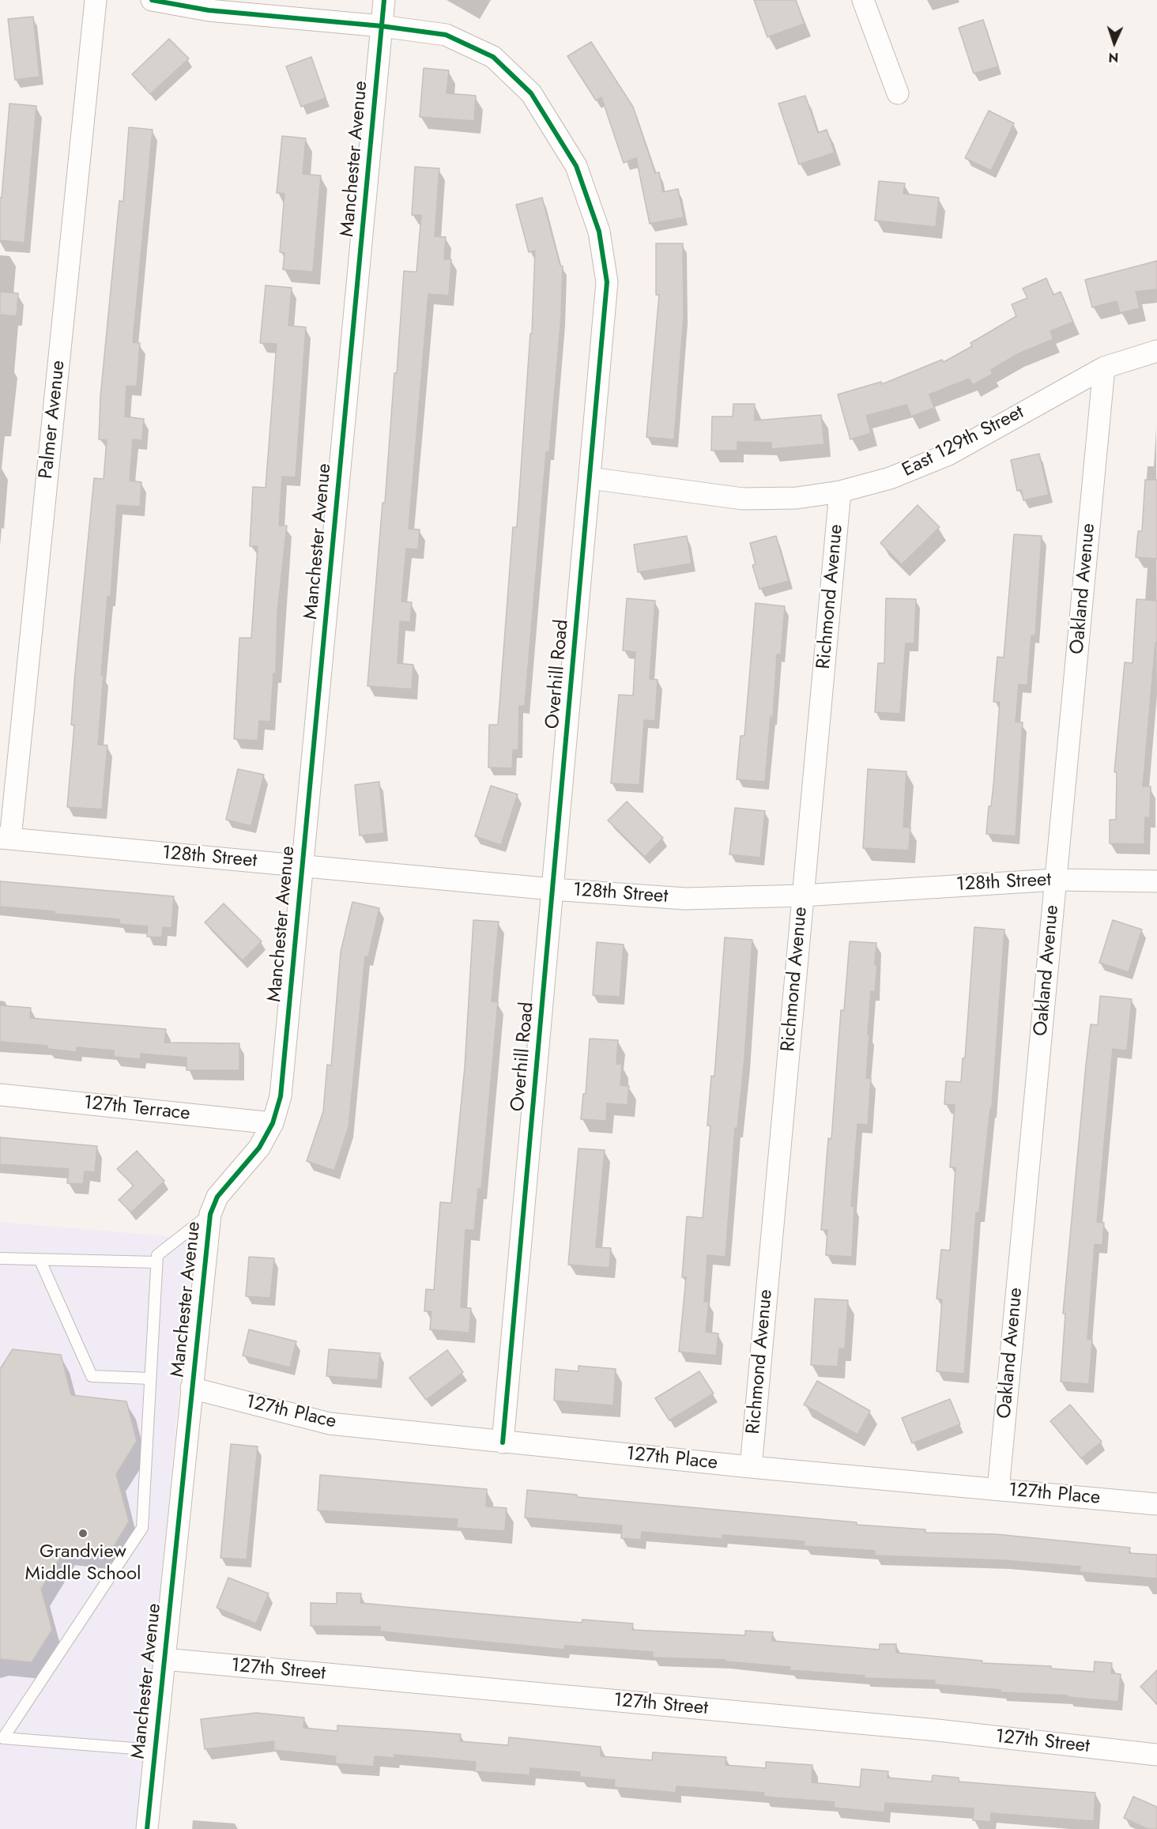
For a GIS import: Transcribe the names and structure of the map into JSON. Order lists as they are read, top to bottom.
{
  "streets": {
    "street": [
      "Manchester Avenue",
      "Palmer Avenue",
      "East 129th Street",
      "Oakland Avenue",
      "Richmond Avenue",
      "Overhill Road",
      "128th Street",
      "127th Terrace",
      "127th Place",
      "127th Street"
    ]
  },
  "crossings": [
    ["Manchester Avenue", "Overhill Road"],
    ["Manchester Avenue", "128th Street"],
    ["Manchester Avenue", "127th Terrace"],
    ["Manchester Avenue", "127th Place"],
    ["Manchester Avenue", "127th Street"],
    ["Palmer Avenue", "128th Street"],
    ["East 129th Street", "Oakland Avenue"],
    ["East 129th Street", "Richmond Avenue"],
    ["East 129th Street", "Overhill Road"],
    ["Oakland Avenue", "128th Street"],
    ["Oakland Avenue", "127th Place"],
    ["Richmond Avenue", "128th Street"],
    ["Richmond Avenue", "127th Place"],
    ["Overhill Road", "128th Street"],
    ["Overhill Road", "127th Place"]
  ],
  "places": ["Grandview Middle School"],
  "north": "bottom"
}
